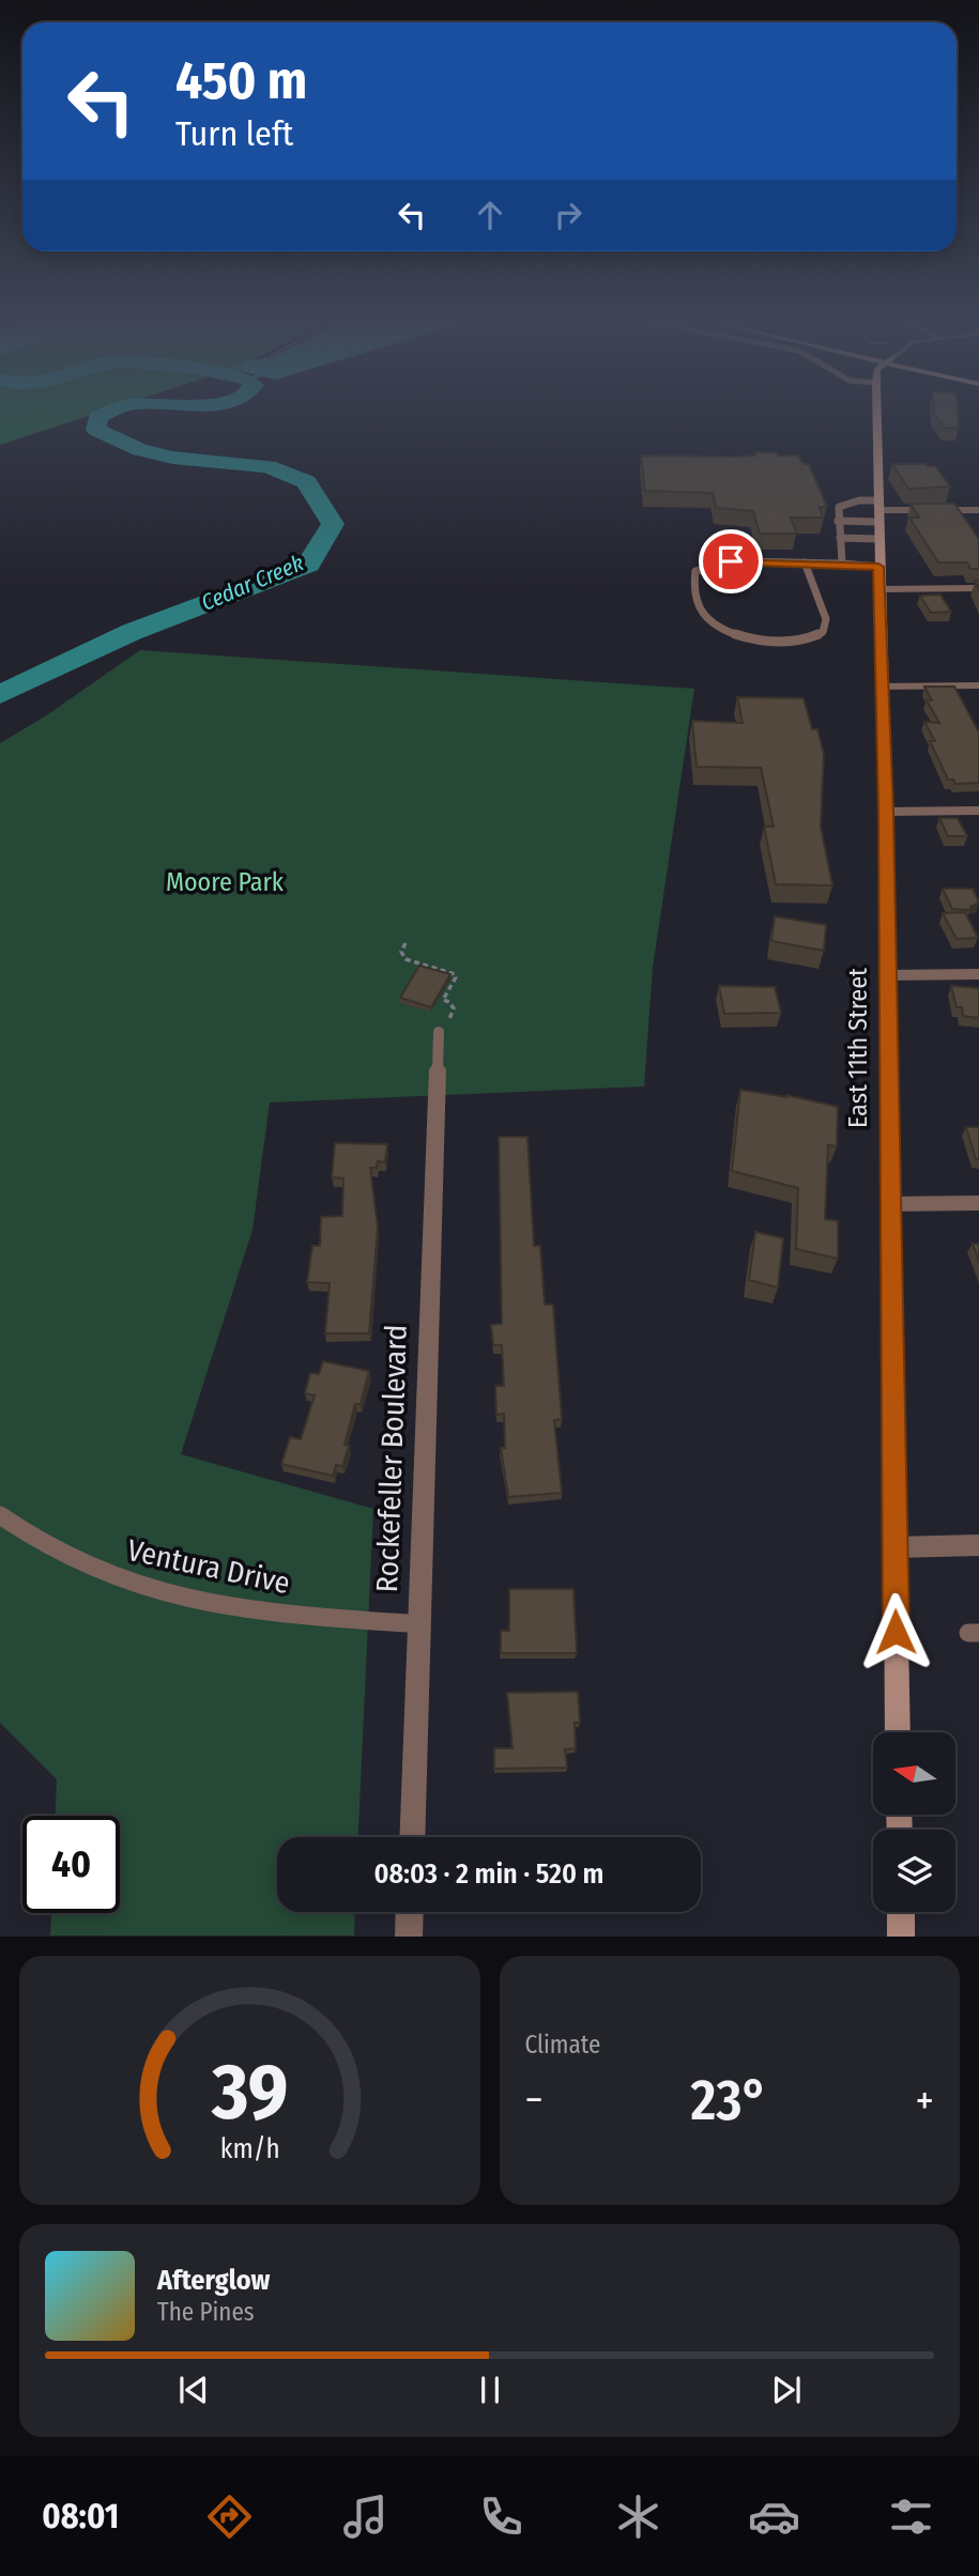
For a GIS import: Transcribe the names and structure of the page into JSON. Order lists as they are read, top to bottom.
{
  "streets": {
    "street": ["East 11th Street", "Rockefeller Boulevard"],
    "lane": ["Ventura Drive"]
  },
  "crossings": [
    ["Rockefeller Boulevard", "Ventura Drive"]
  ],
  "water": ["Cedar Creek"],
  "parks": ["Moore Park"],
  "north": "left",
  "page": {
    "turn": ["450 m", "Turn left"],
    "limit": "40",
    "trip": "08:03 · 2 min · 520 m",
    "tile": "Climate",
    "heat": ["−", "23°", "+"],
    "song": ["Afterglow", "The Pines"],
    "tabs": "08:01",
    "gauge": ["39", "km/h"]
  }
}
